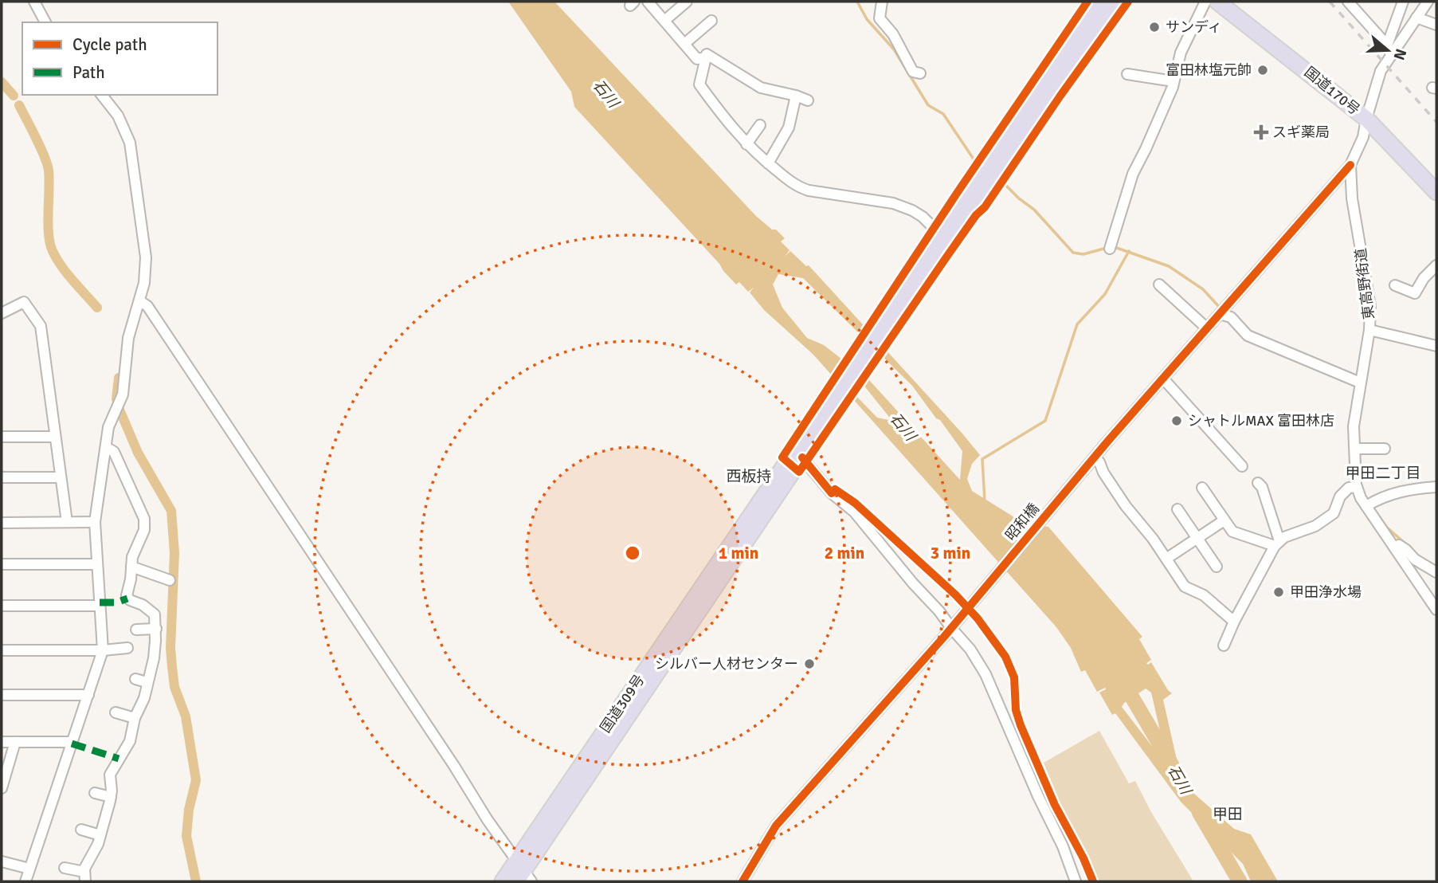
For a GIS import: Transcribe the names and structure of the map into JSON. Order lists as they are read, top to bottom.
{
  "streets": {
    "highway": ["国道170号", "国道309号"],
    "street": ["東高野街道", "昭和橋"]
  },
  "crossings": [
    ["国道170号", "東高野街道"],
    ["東高野街道", "昭和橋"]
  ],
  "districts": ["甲田二丁目", "西板持", "甲田"],
  "water": ["石川"],
  "places": {
    "other": [
      "サンディ",
      "富田林塩元帥",
      "シャトルMAX 富田林店",
      "甲田浄水場",
      "シルバー人材センター"
    ],
    "health": ["スギ薬局"]
  },
  "legend": ["Cycle path", "Path"],
  "north": "right",
  "rings": ["1 min", "2 min", "3 min"]
}
